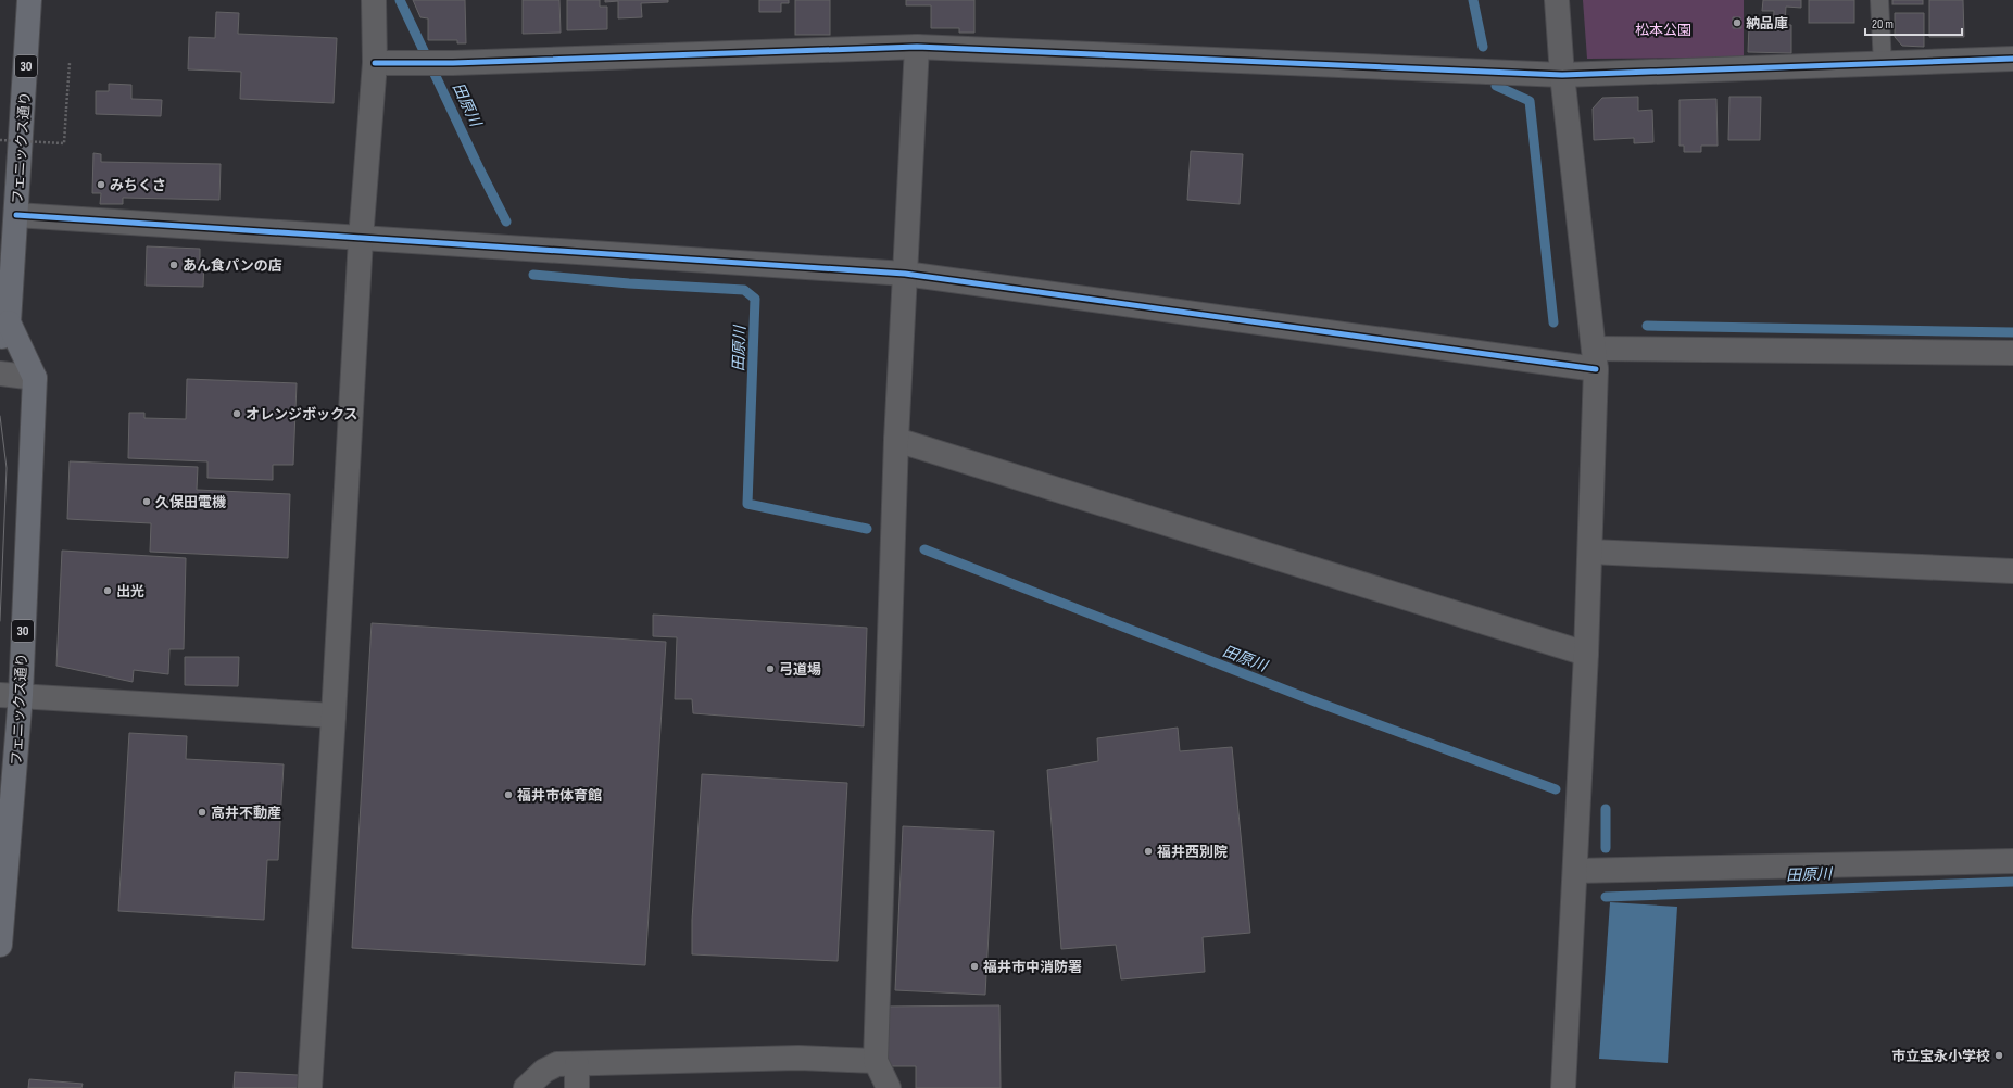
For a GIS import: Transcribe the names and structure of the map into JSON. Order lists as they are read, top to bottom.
{
  "streets": {
    "main road": ["30", "フェニックス通り"]
  },
  "water": ["田原川"],
  "parks": ["松本公園"],
  "places": [
    "納品庫",
    "みちくさ",
    "あん食パンの店",
    "オレンジボックス",
    "久保田電機",
    "出光",
    "弓道場",
    "福井市体育館",
    "高井不動産",
    "福井西別院",
    "福井市中消防署",
    "市立宝永小学校"
  ],
  "scale_bar": "20 m"
}
